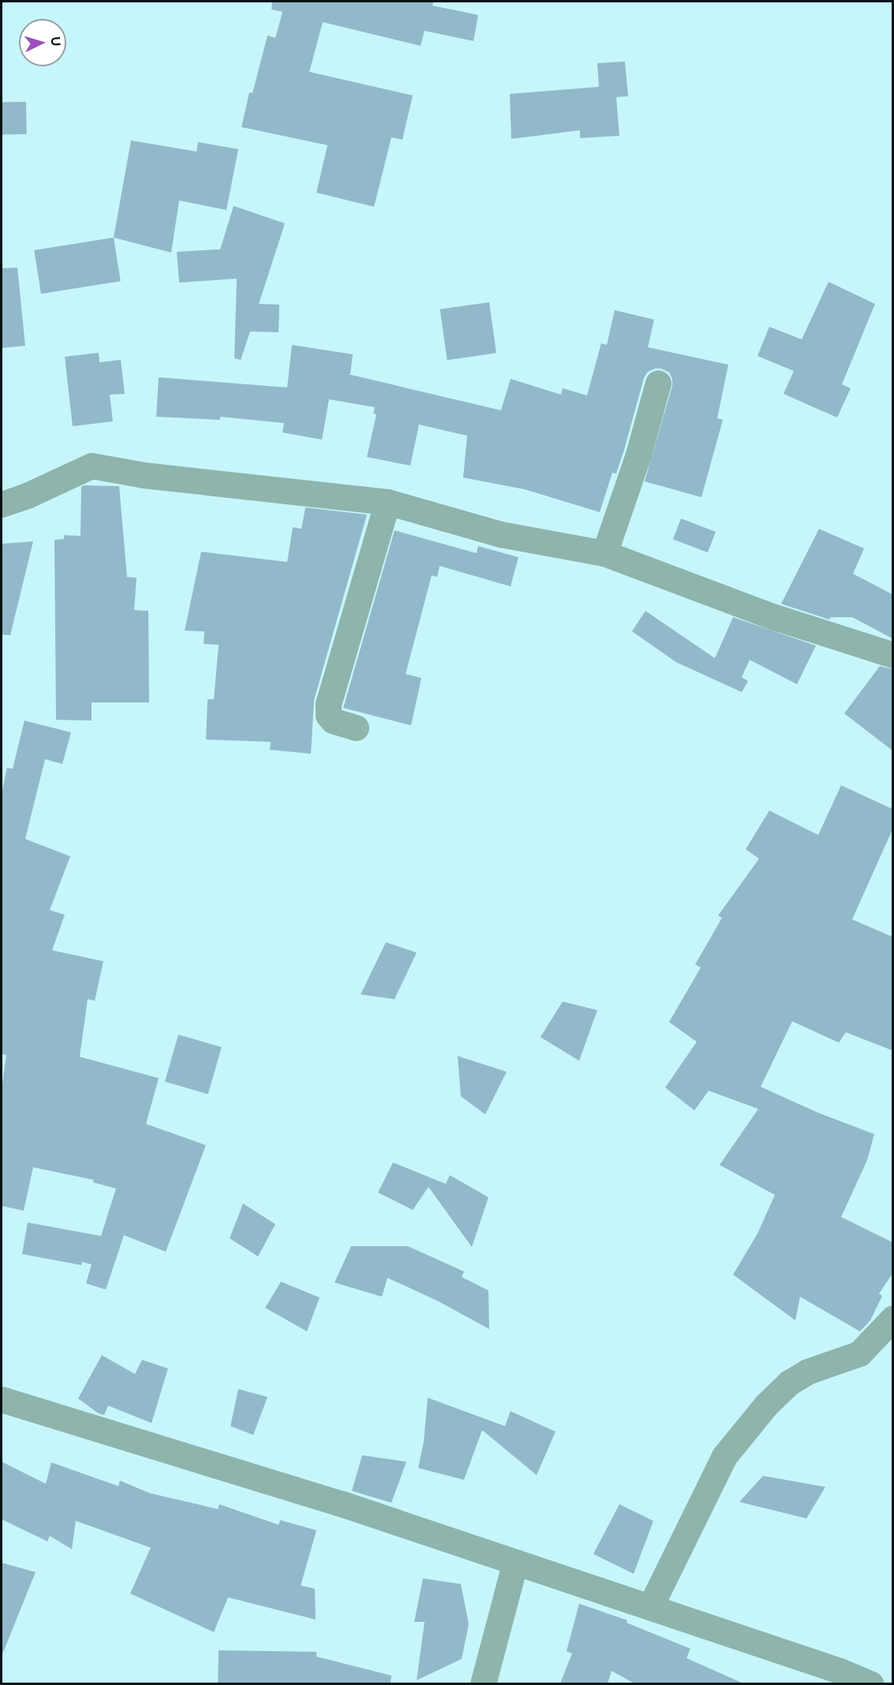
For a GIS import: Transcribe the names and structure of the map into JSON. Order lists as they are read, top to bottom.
{
  "north": "right"
}
